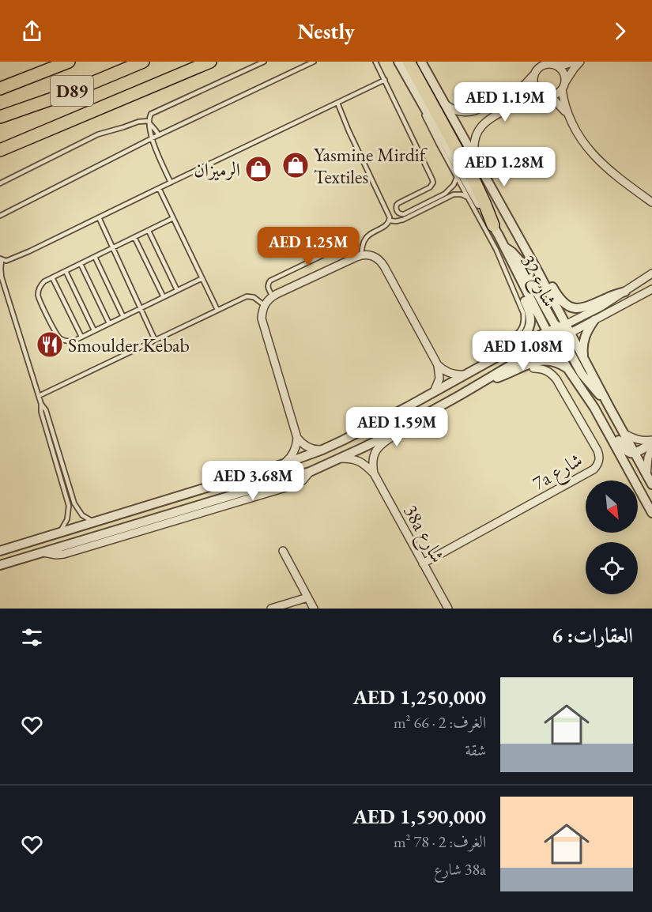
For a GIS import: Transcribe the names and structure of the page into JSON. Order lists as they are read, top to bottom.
{
  "streets": {
    "highway": ["D89"],
    "street": ["شارع 32", "7a شارع", "38a شارع"]
  },
  "crossings": [
    ["7a شارع", "38a شارع"]
  ],
  "places": {
    "shop": ["Yasmine Mirdif Textiles", "الرميزان"],
    "restaurant": ["Smoulder Kebab"]
  },
  "north": "bottom right",
  "page": {
    "header": "Nestly",
    "price": [
      "AED 1.19M",
      "AED 1.28M",
      "AED 1.25M",
      "AED 1.08M",
      "AED 1.59M",
      "AED 3.68M"
    ],
    "heading": "العقارات: 6",
    "list": [
      {
        "name": "AED 1,250,000",
        "note": "الغرف: 2 · 66 m² · شقة"
      },
      {
        "name": "AED 1,590,000",
        "note": "الغرف: 2 · 78 m² · 38a شارع"
      }
    ]
  }
}
